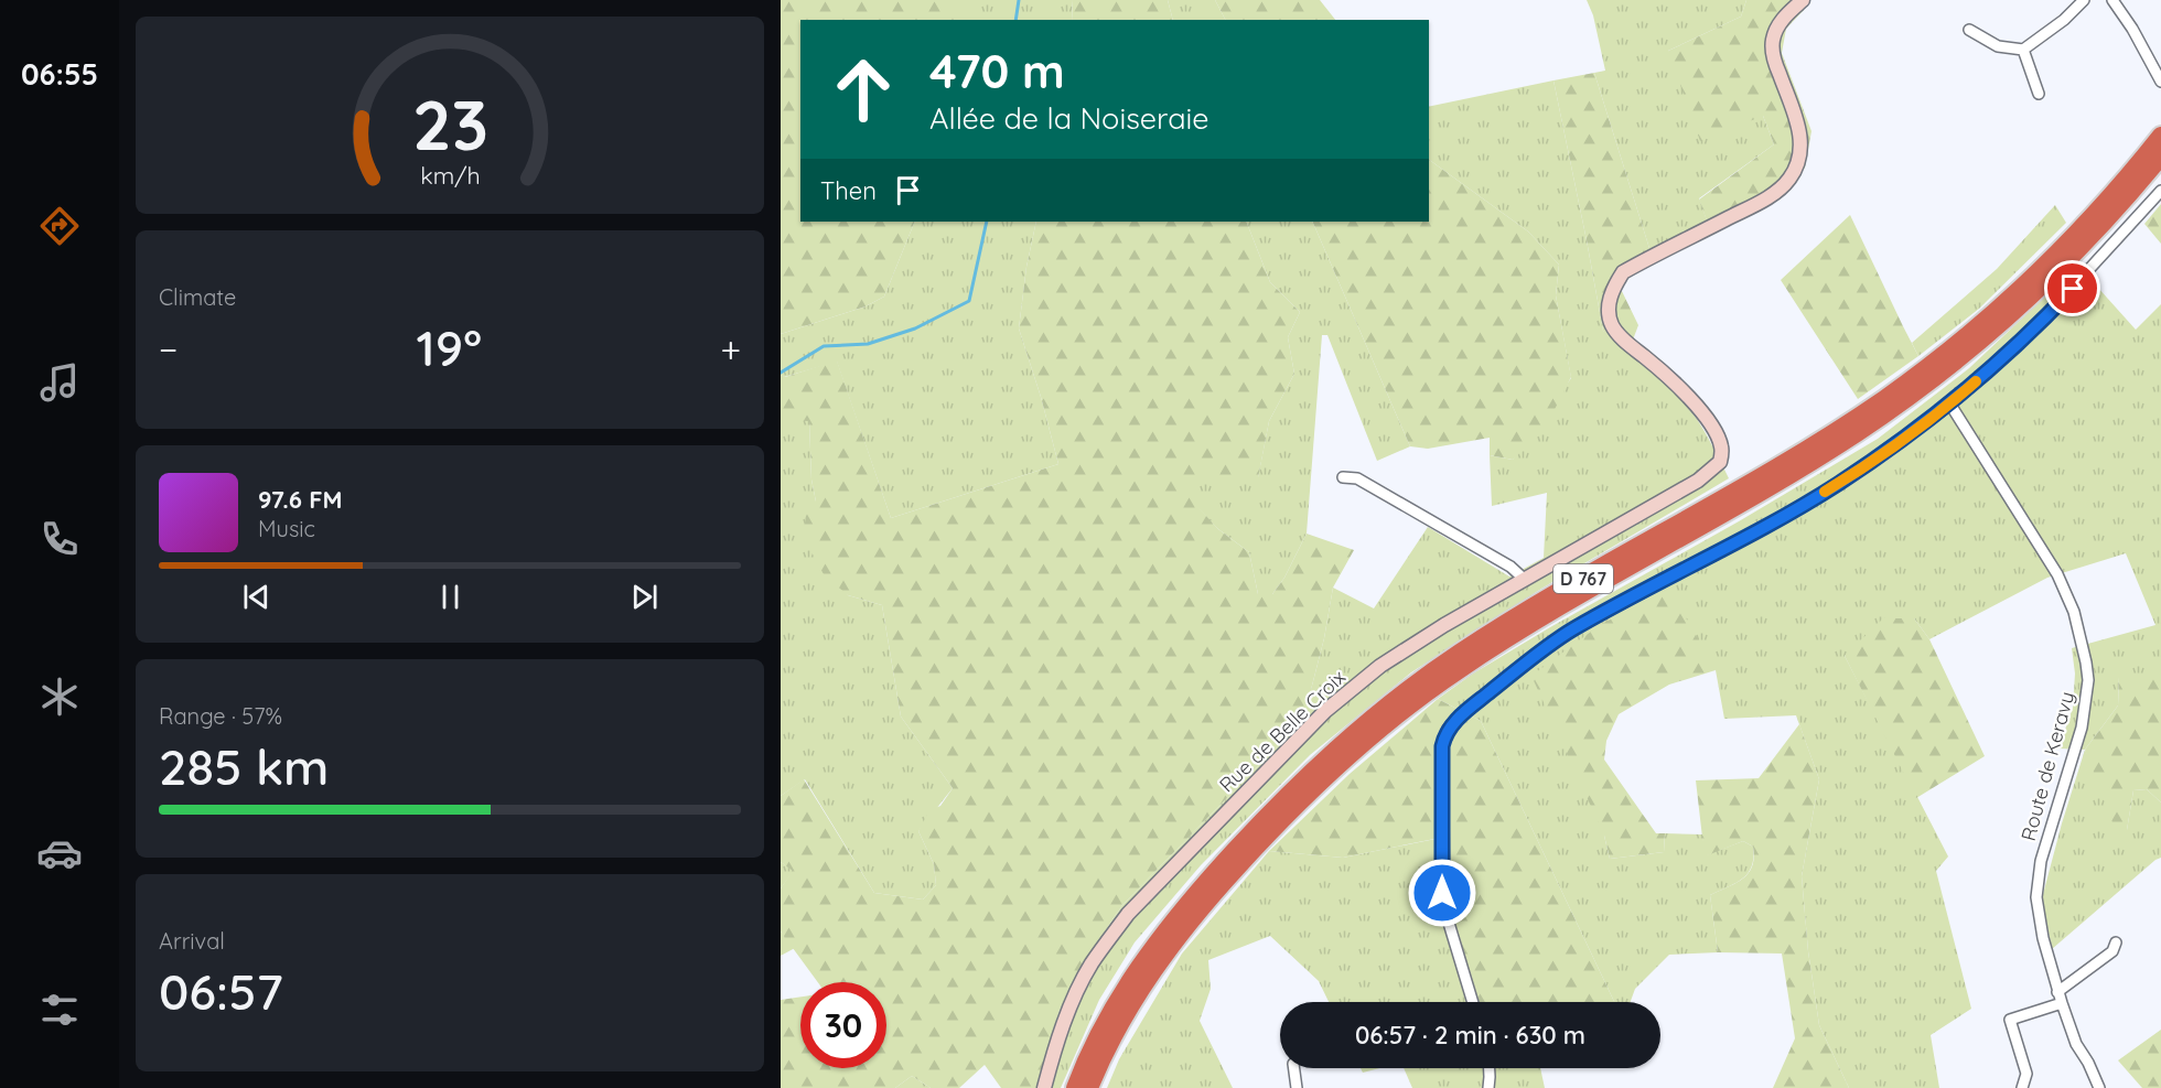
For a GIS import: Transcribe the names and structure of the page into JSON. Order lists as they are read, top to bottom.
{
  "streets": {
    "highway": ["D 767"],
    "street": ["Rue de Belle Croix", "Route de Keravy"]
  },
  "page": {
    "tabs": "06:55",
    "turn": ["470 m", "Allée de la Noiseraie"],
    "then": "Then",
    "tile": [
      "Climate",
      ["Range · 57%", "285 km"],
      ["Arrival", "06:57"]
    ],
    "heat": ["−", "19°", "+"],
    "song": ["97.6 FM", "Music"],
    "limit": "30",
    "trip": "06:57 · 2 min · 630 m",
    "gauge": ["23", "km/h"]
  }
}
